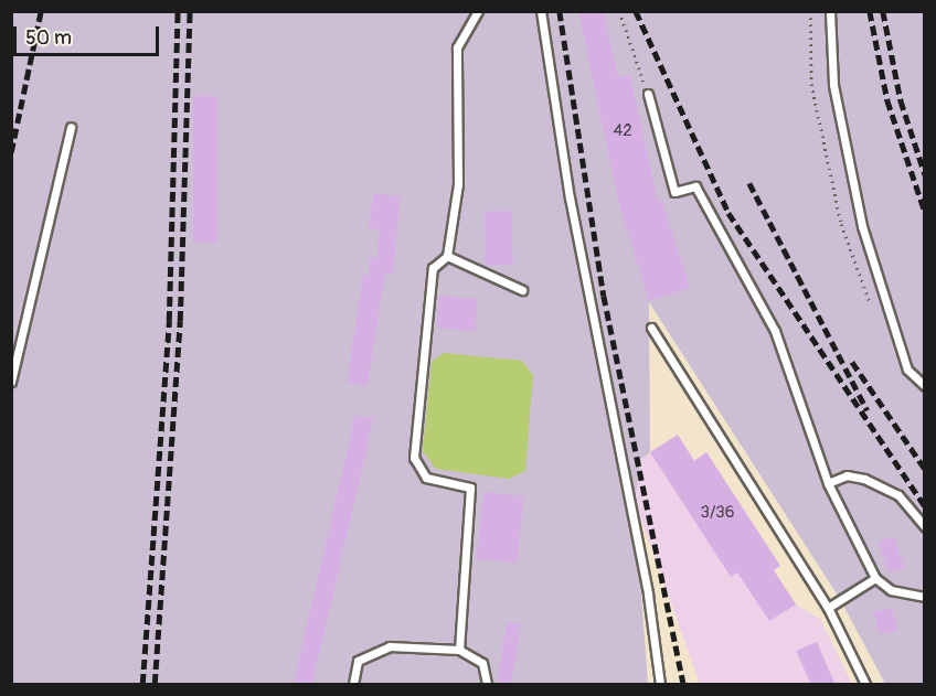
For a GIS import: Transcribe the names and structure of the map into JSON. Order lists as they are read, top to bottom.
{
  "house_numbers": ["42", "3/36"],
  "scale_bar": "50 m"
}
